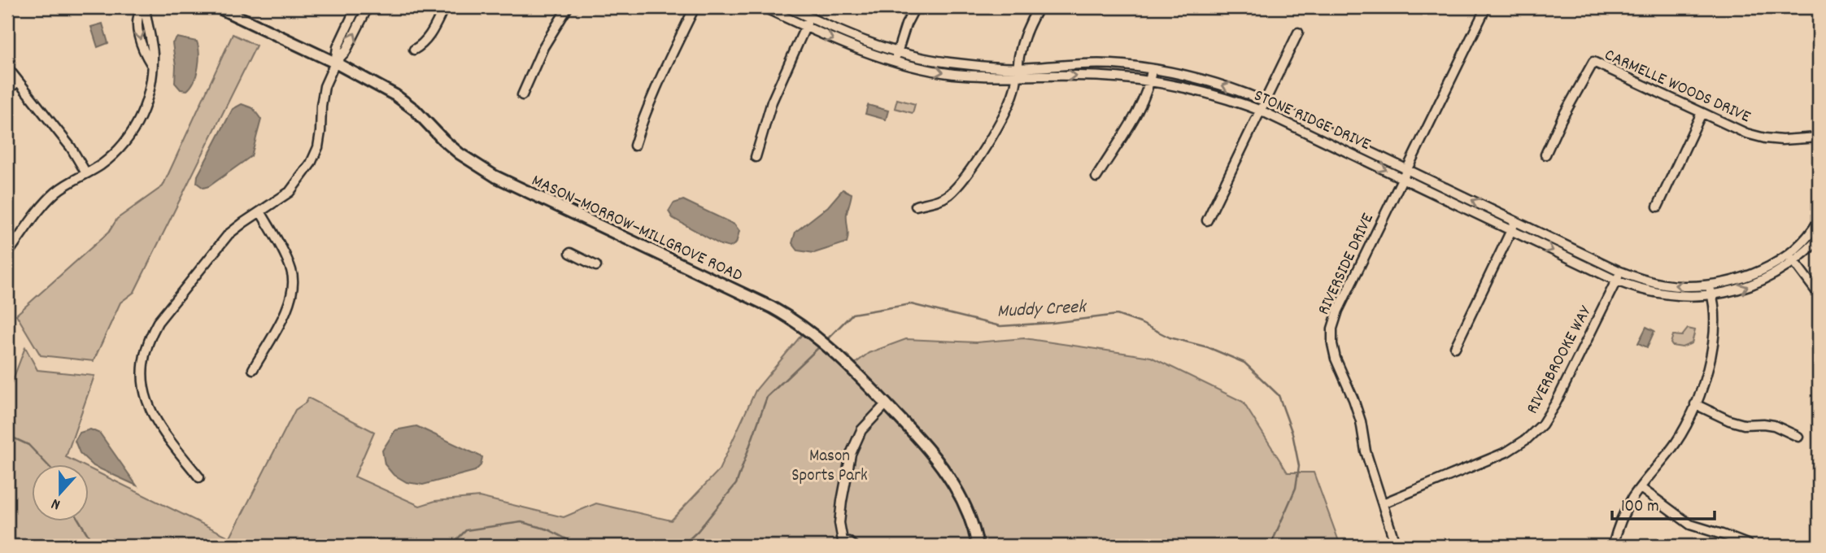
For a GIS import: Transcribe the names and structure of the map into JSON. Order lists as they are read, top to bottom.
{
  "streets": {
    "street": [
      "CARMELLE WOODS DRIVE",
      "STONE RIDGE DRIVE",
      "MASON–MORROW–MILLGROVE ROAD",
      "RIVERSIDE DRIVE",
      "RIVERBROOKE WAY"
    ]
  },
  "crossings": [
    ["STONE RIDGE DRIVE", "RIVERSIDE DRIVE"],
    ["STONE RIDGE DRIVE", "RIVERBROOKE WAY"],
    ["RIVERSIDE DRIVE", "RIVERBROOKE WAY"]
  ],
  "water": ["Muddy Creek"],
  "parks": ["Mason Sports Park"],
  "scale_bar": "100 m",
  "north": "bottom"
}
